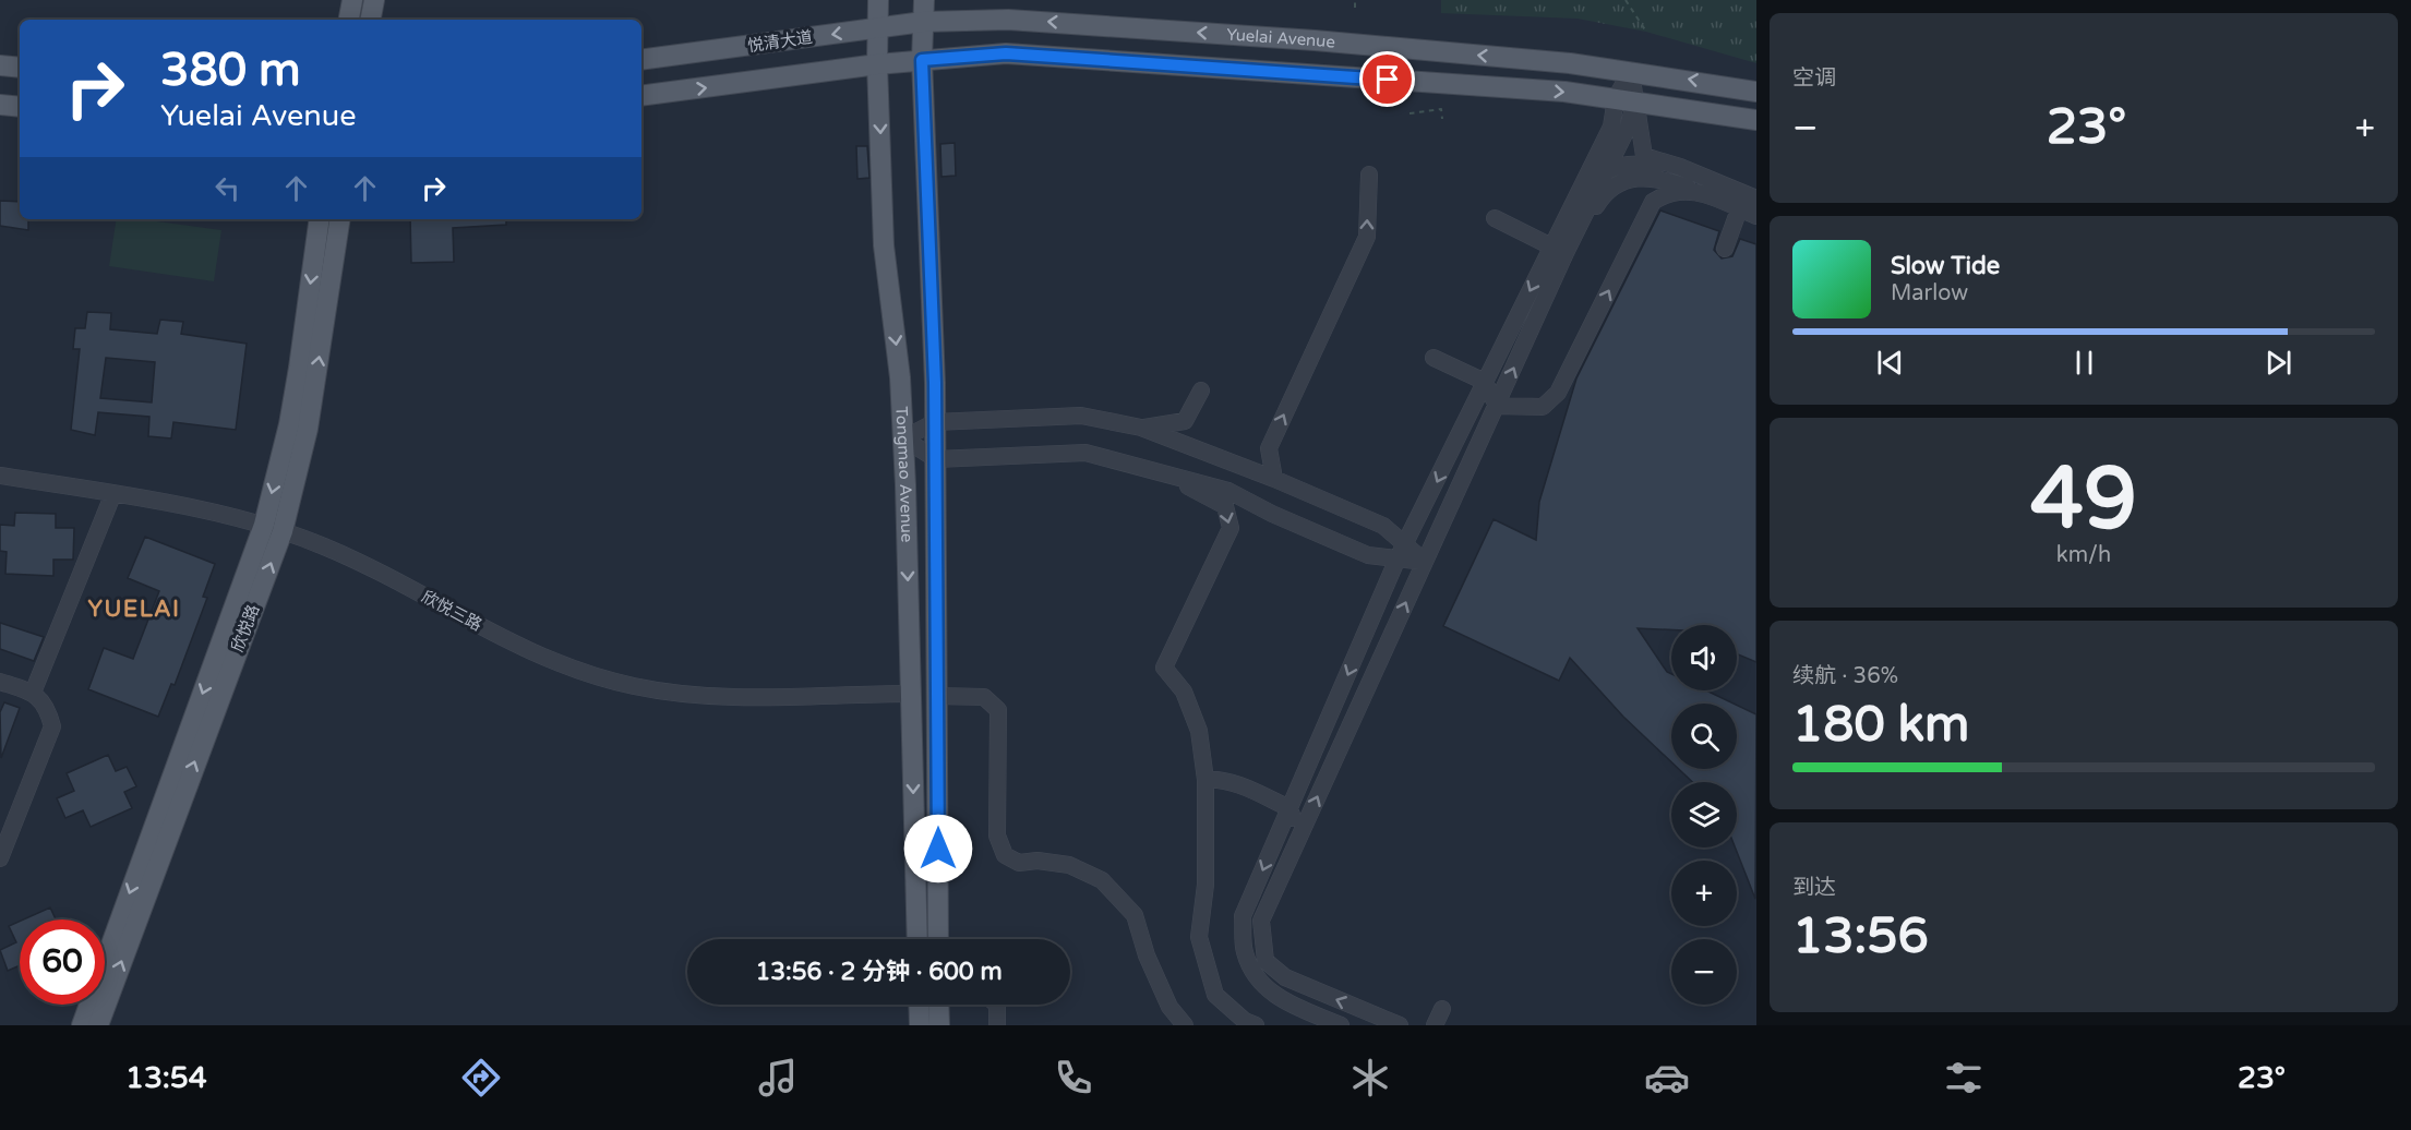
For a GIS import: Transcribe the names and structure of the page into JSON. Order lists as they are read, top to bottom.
{
  "streets": {
    "main road": [
      "Yuelai Avenue",
      "悦清大道",
      "Tongmao Avenue",
      "欣悦路"
    ],
    "street": ["欣悦三路"]
  },
  "crossings": [
    ["Yuelai Avenue", "悦清大道"],
    ["Yuelai Avenue", "Tongmao Avenue"],
    ["悦清大道", "Tongmao Avenue"],
    ["Tongmao Avenue", "欣悦三路"],
    ["欣悦三路", "欣悦路"]
  ],
  "districts": ["YUELAI"],
  "page": {
    "tile": [
      "空调",
      ["49", "km/h"],
      ["续航 · 36%", "180 km"],
      ["到达", "13:56"]
    ],
    "turn": ["380 m", "Yuelai Avenue"],
    "heat": ["−", "23°", "+"],
    "song": ["Slow Tide", "Marlow"],
    "map_buttons": ["+", "−"],
    "limit": "60",
    "trip": "13:56 · 2 分钟 · 600 m",
    "tabs": ["13:54", "23°"]
  }
}
